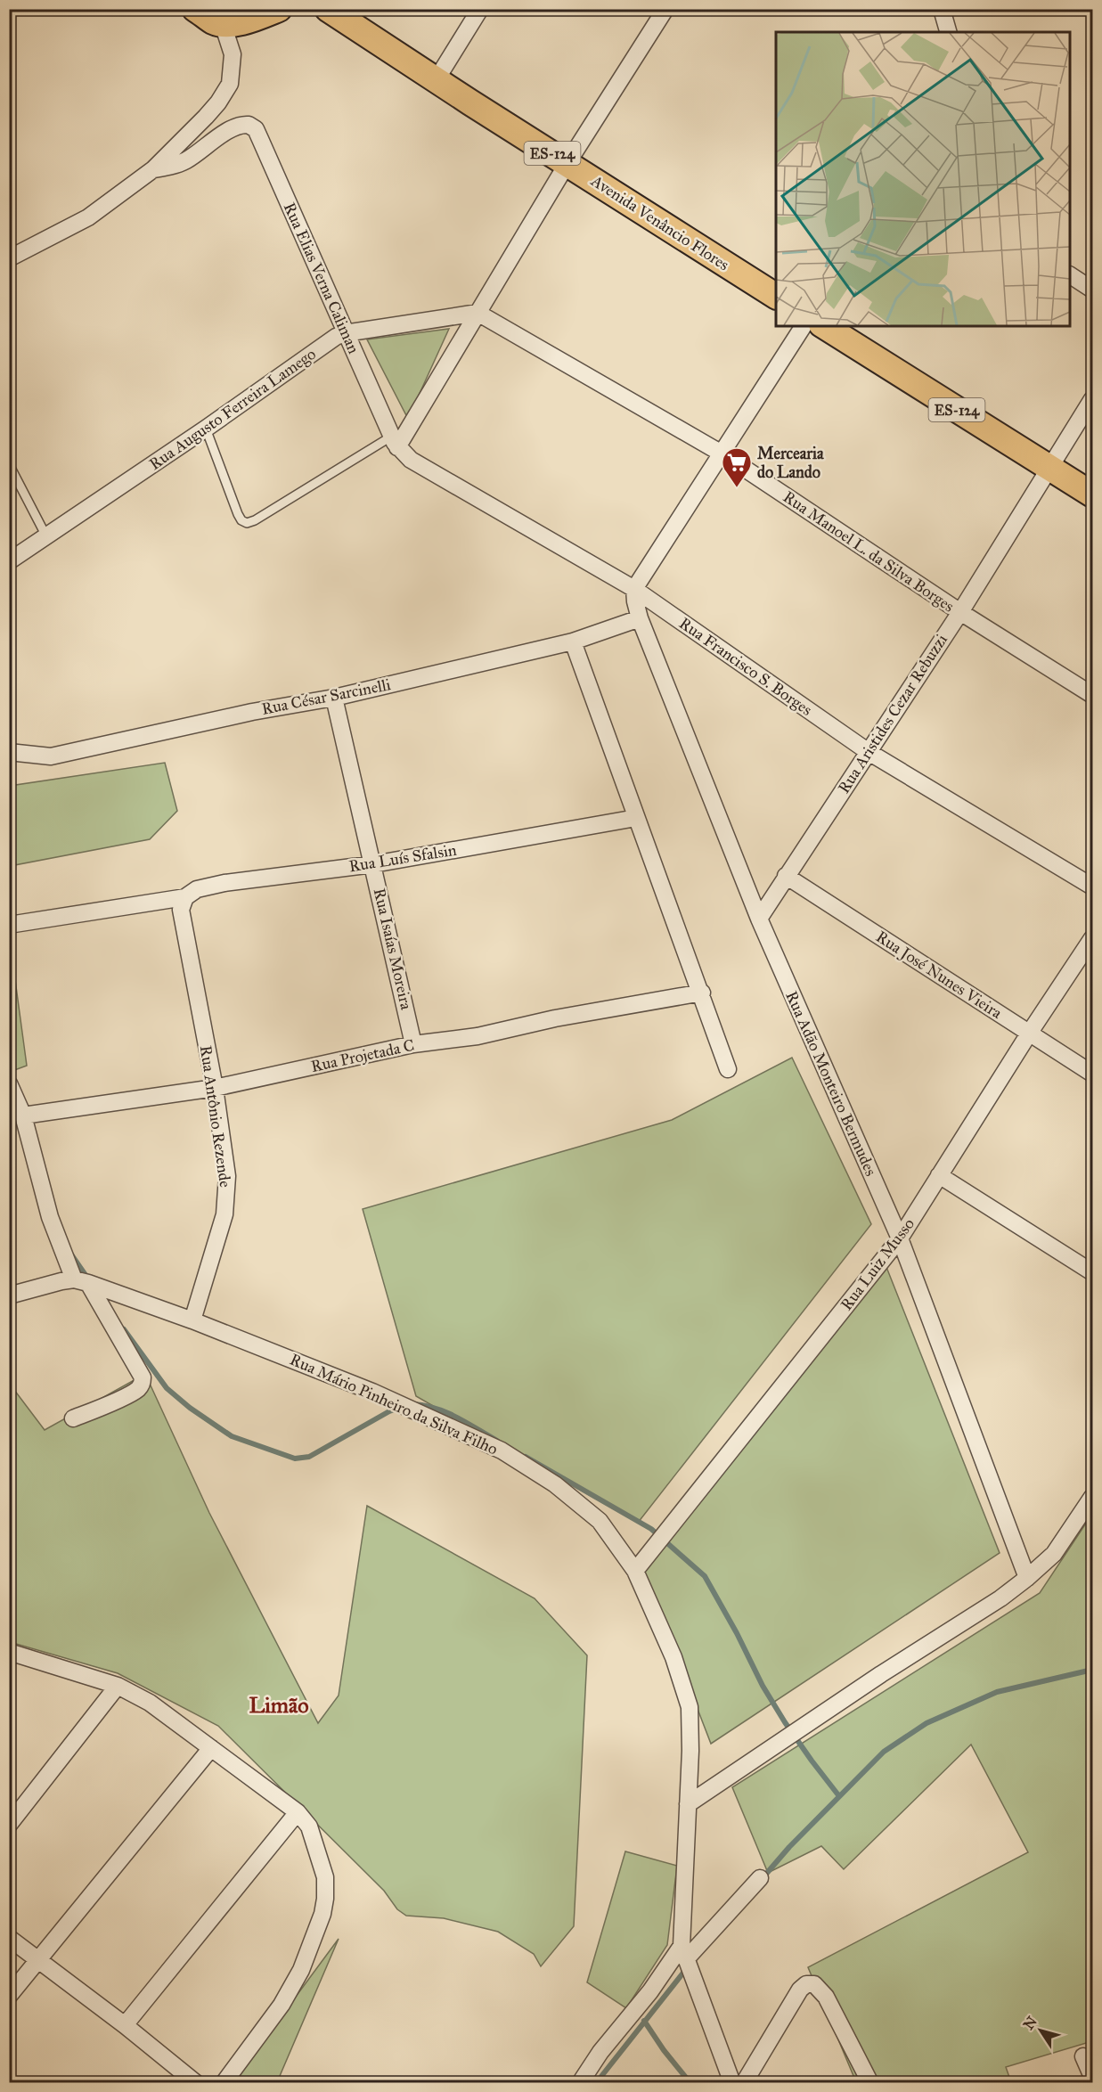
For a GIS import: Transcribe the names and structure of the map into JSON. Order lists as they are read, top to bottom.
{
  "streets": {
    "main road": ["ES-124", "Avenida Venâncio Flores"],
    "street": [
      "Rua Elias Verna Caliman",
      "Rua Augusto Ferreira Lamego",
      "Rua Manoel L. da Silva Borges",
      "Rua Francisco S. Borges",
      "Rua César Sarcinelli",
      "Rua Aristides Cezar Rebuzzi",
      "Rua Luís Sfalsin",
      "Rua Isaías Moreira",
      "Rua José Nunes Vieira",
      "Rua Projetada C",
      "Rua Adão Monteiro Bermudes",
      "Rua Antônio Rezende",
      "Rua Luiz Musso",
      "Rua Mário Pinheiro da Silva Filho"
    ]
  },
  "crossings": [
    ["ES-124", "Rua Aristides Cezar Rebuzzi"],
    ["Rua Elias Verna Caliman", "Rua Augusto Ferreira Lamego"],
    ["Rua Elias Verna Caliman", "Rua Francisco S. Borges"],
    ["Rua Augusto Ferreira Lamego", "Rua Manoel L. da Silva Borges"],
    ["Rua Manoel L. da Silva Borges", "Rua Aristides Cezar Rebuzzi"],
    ["Rua Francisco S. Borges", "Rua Aristides Cezar Rebuzzi"],
    ["Rua Francisco S. Borges", "Rua Adão Monteiro Bermudes"],
    ["Rua César Sarcinelli", "Rua Isaías Moreira"],
    ["Rua César Sarcinelli", "Rua Adão Monteiro Bermudes"],
    ["Rua Aristides Cezar Rebuzzi", "Rua José Nunes Vieira"],
    ["Rua Aristides Cezar Rebuzzi", "Rua Adão Monteiro Bermudes"],
    ["Rua Luís Sfalsin", "Rua Isaías Moreira"],
    ["Rua Luís Sfalsin", "Rua Antônio Rezende"],
    ["Rua Isaías Moreira", "Rua Projetada C"],
    ["Rua José Nunes Vieira", "Rua Luiz Musso"],
    ["Rua Projetada C", "Rua Antônio Rezende"],
    ["Rua Adão Monteiro Bermudes", "Rua Luiz Musso"],
    ["Rua Antônio Rezende", "Rua Mário Pinheiro da Silva Filho"],
    ["Rua Luiz Musso", "Rua Mário Pinheiro da Silva Filho"]
  ],
  "districts": ["Limão"],
  "places": {
    "supermarket": ["Mercearia do Lando"]
  },
  "north": "top left"
}
